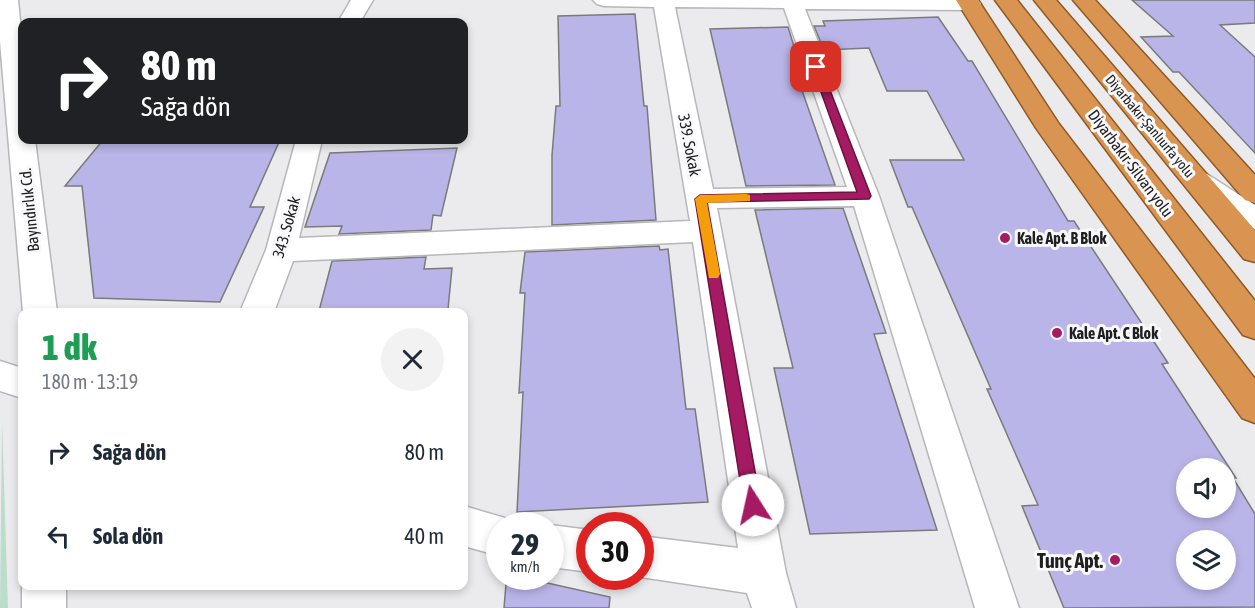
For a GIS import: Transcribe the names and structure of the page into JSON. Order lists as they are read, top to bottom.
{
  "streets": {
    "highway": ["Diyarbakır-Şanlıurfa yolu", "Diyarbakır-Silvan yolu"],
    "street": ["339. Sokak", "Bayındırlık Cd.", "343. Sokak"]
  },
  "places": ["Kale Apt. B Blok", "Kale Apt. C Blok", "Tunç Apt."],
  "page": {
    "turn": ["80 m", "Sağa dön"],
    "heading": ["1 dk", "180 m · 13:19"],
    "list": [
      {
        "name": "Sağa dön",
        "value": "80 m"
      },
      {
        "name": "Sola dön",
        "value": "40 m"
      }
    ],
    "speed": "29 km/h",
    "limit": "30"
  }
}
